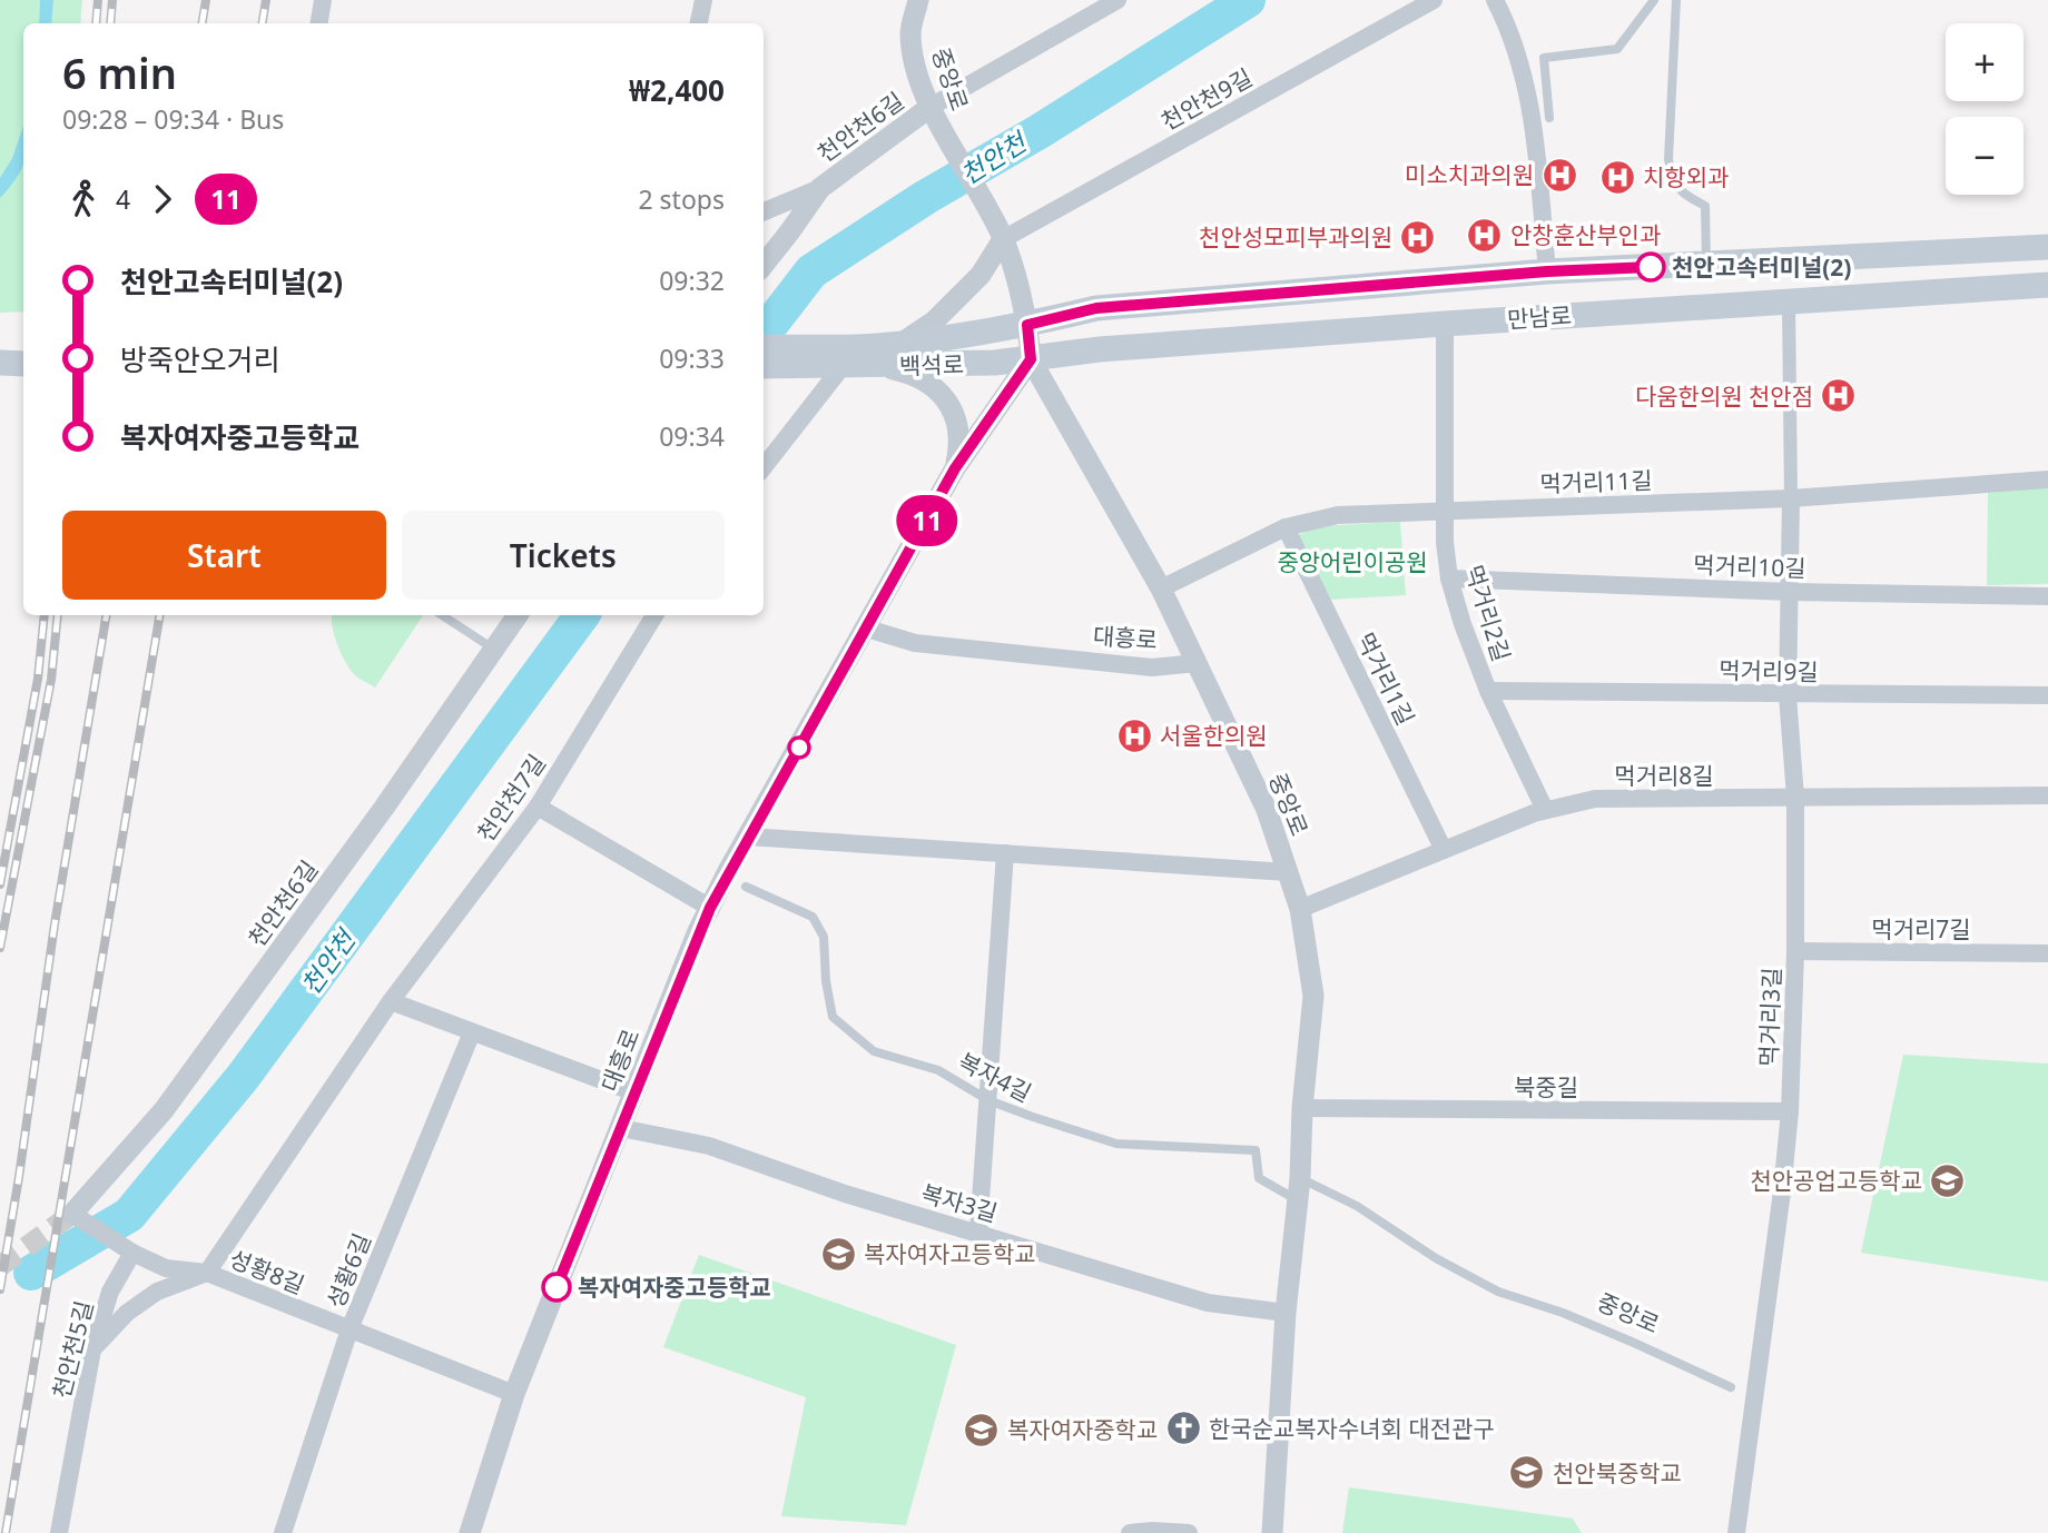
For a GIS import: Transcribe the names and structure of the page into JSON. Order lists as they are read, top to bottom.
{
  "streets": {
    "main road": ["만남로", "백석로"],
    "street": [
      "중앙로",
      "천안천9길",
      "천안천6길",
      "먹거리11길",
      "먹거리10길",
      "먹거리2길",
      "대흥로",
      "먹거리9길",
      "먹거리1길",
      "먹거리8길",
      "천안천7길",
      "먹거리7길",
      "먹거리3길",
      "북중길",
      "복자3길",
      "성황6길",
      "성황8길",
      "천안천5길"
    ],
    "lane": ["복자4길"]
  },
  "crossings": [
    ["중앙로", "천안천9길"],
    ["중앙로", "천안천6길"],
    ["중앙로", "만남로"],
    ["중앙로", "백석로"],
    ["중앙로", "먹거리11길"],
    ["중앙로", "대흥로"],
    ["중앙로", "먹거리8길"],
    ["중앙로", "복자4길"],
    ["중앙로", "북중길"],
    ["중앙로", "복자3길"],
    ["만남로", "백석로"],
    ["만남로", "먹거리2길"],
    ["만남로", "대흥로"],
    ["백석로", "대흥로"],
    ["먹거리11길", "먹거리2길"],
    ["먹거리11길", "먹거리1길"],
    ["먹거리11길", "먹거리3길"],
    ["먹거리10길", "먹거리2길"],
    ["먹거리10길", "먹거리3길"],
    ["먹거리2길", "먹거리9길"],
    ["먹거리2길", "먹거리8길"],
    ["대흥로", "복자3길"],
    ["대흥로", "성황8길"],
    ["먹거리9길", "먹거리3길"],
    ["먹거리1길", "먹거리8길"],
    ["먹거리8길", "먹거리3길"],
    ["천안천7길", "성황8길"],
    ["먹거리7길", "먹거리3길"],
    ["먹거리3길", "북중길"],
    ["성황6길", "성황8길"],
    ["성황8길", "천안천5길"]
  ],
  "water": ["천안천"],
  "parks": ["중앙어린이공원"],
  "places": {
    "hospital": [
      "미소치과의원",
      "치항외과",
      "안창훈산부인과",
      "천안성모피부과의원",
      "다움한의원 천안점",
      "서울한의원"
    ],
    "other": ["천안고속터미널(2)", "복자여자중고등학교"],
    "school or university": [
      "천안공업고등학교",
      "복자여자고등학교",
      "복자여자중학교",
      "천안북중학교"
    ],
    "church": ["한국순교복자수녀회 대전관구"]
  },
  "lines": ["bus line 11"],
  "page": {
    "on_map": "11",
    "map_buttons": ["+", "−"],
    "heading": ["6 min", "09:28 – 09:34 · Bus", "₩2,400"],
    "legs": ["4", "11", "2 stops"],
    "list": [
      {
        "name": "천안고속터미널(2)",
        "value": "09:32"
      },
      {
        "name": "방죽안오거리",
        "value": "09:33"
      },
      {
        "name": "복자여자중고등학교",
        "value": "09:34"
      }
    ],
    "buttons": ["Start", "Tickets"]
  }
}
